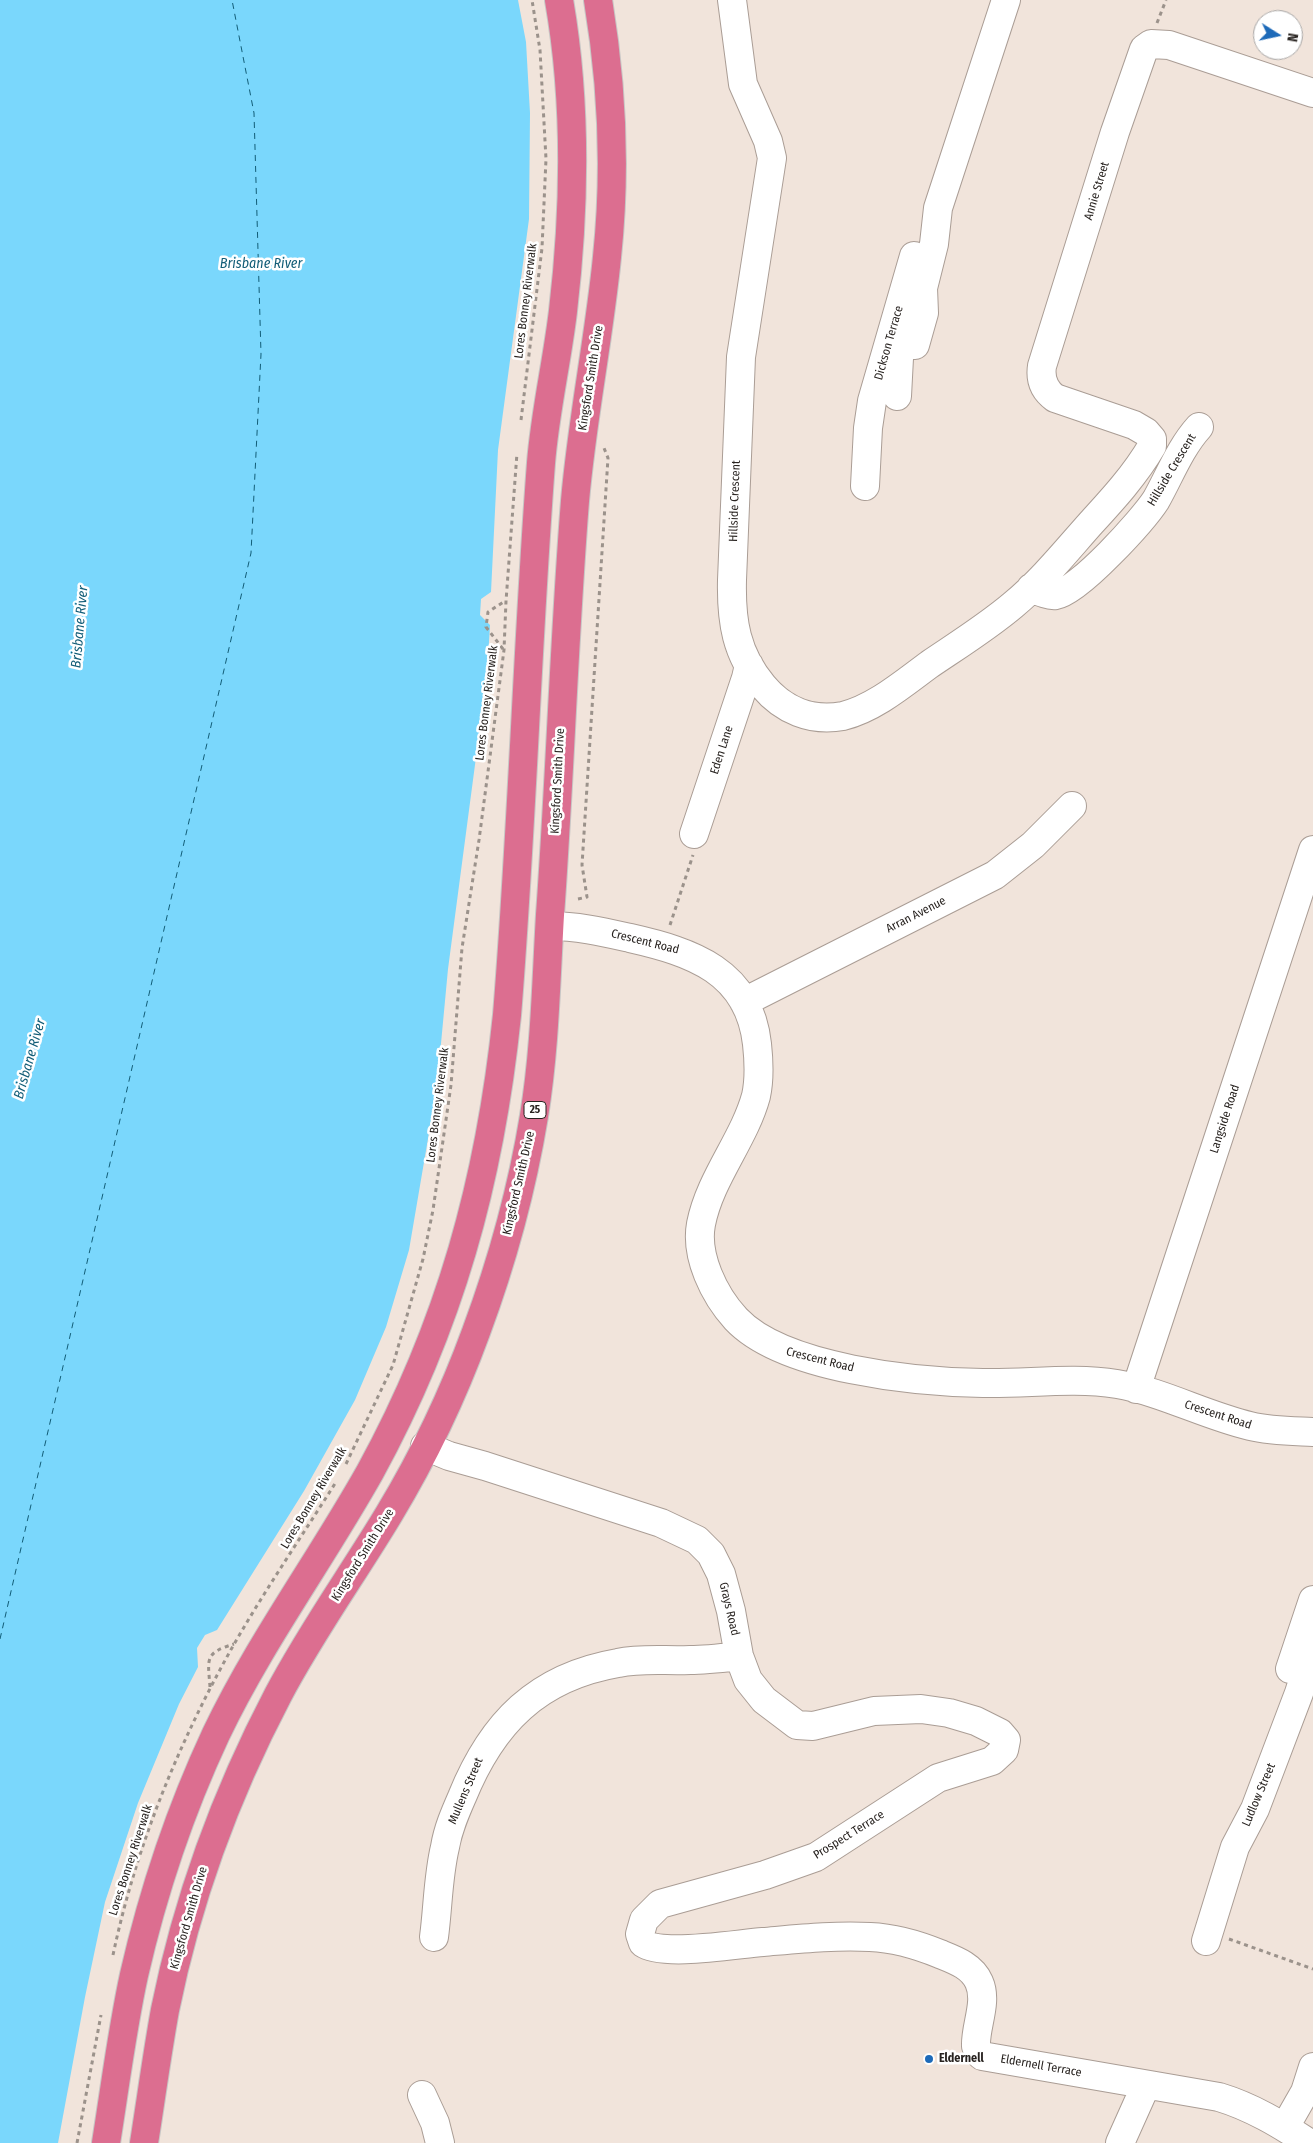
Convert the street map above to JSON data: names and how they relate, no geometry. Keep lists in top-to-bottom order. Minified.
{"streets":{"highway":["Kingsford Smith Drive","25"],"street":["Annie Street","Dickson Terrace","Hillside Crescent","Eden Lane","Arran Avenue","Crescent Road","Langside Road","Grays Road","Mullens Street","Ludlow Street","Prospect Terrace","Eldernell Terrace"],"path":["Lores Bonney Riverwalk"]},"crossings":[["Annie Street","Hillside Crescent"],["Kingsford Smith Drive","Crescent Road"],["Kingsford Smith Drive","Grays Road"],["Hillside Crescent","Eden Lane"],["Arran Avenue","Crescent Road"],["Crescent Road","Langside Road"],["Grays Road","Mullens Street"],["Grays Road","Prospect Terrace"],["Prospect Terrace","Eldernell Terrace"]],"water":["Brisbane River"],"places":["Eldernell"],"north":"right"}
